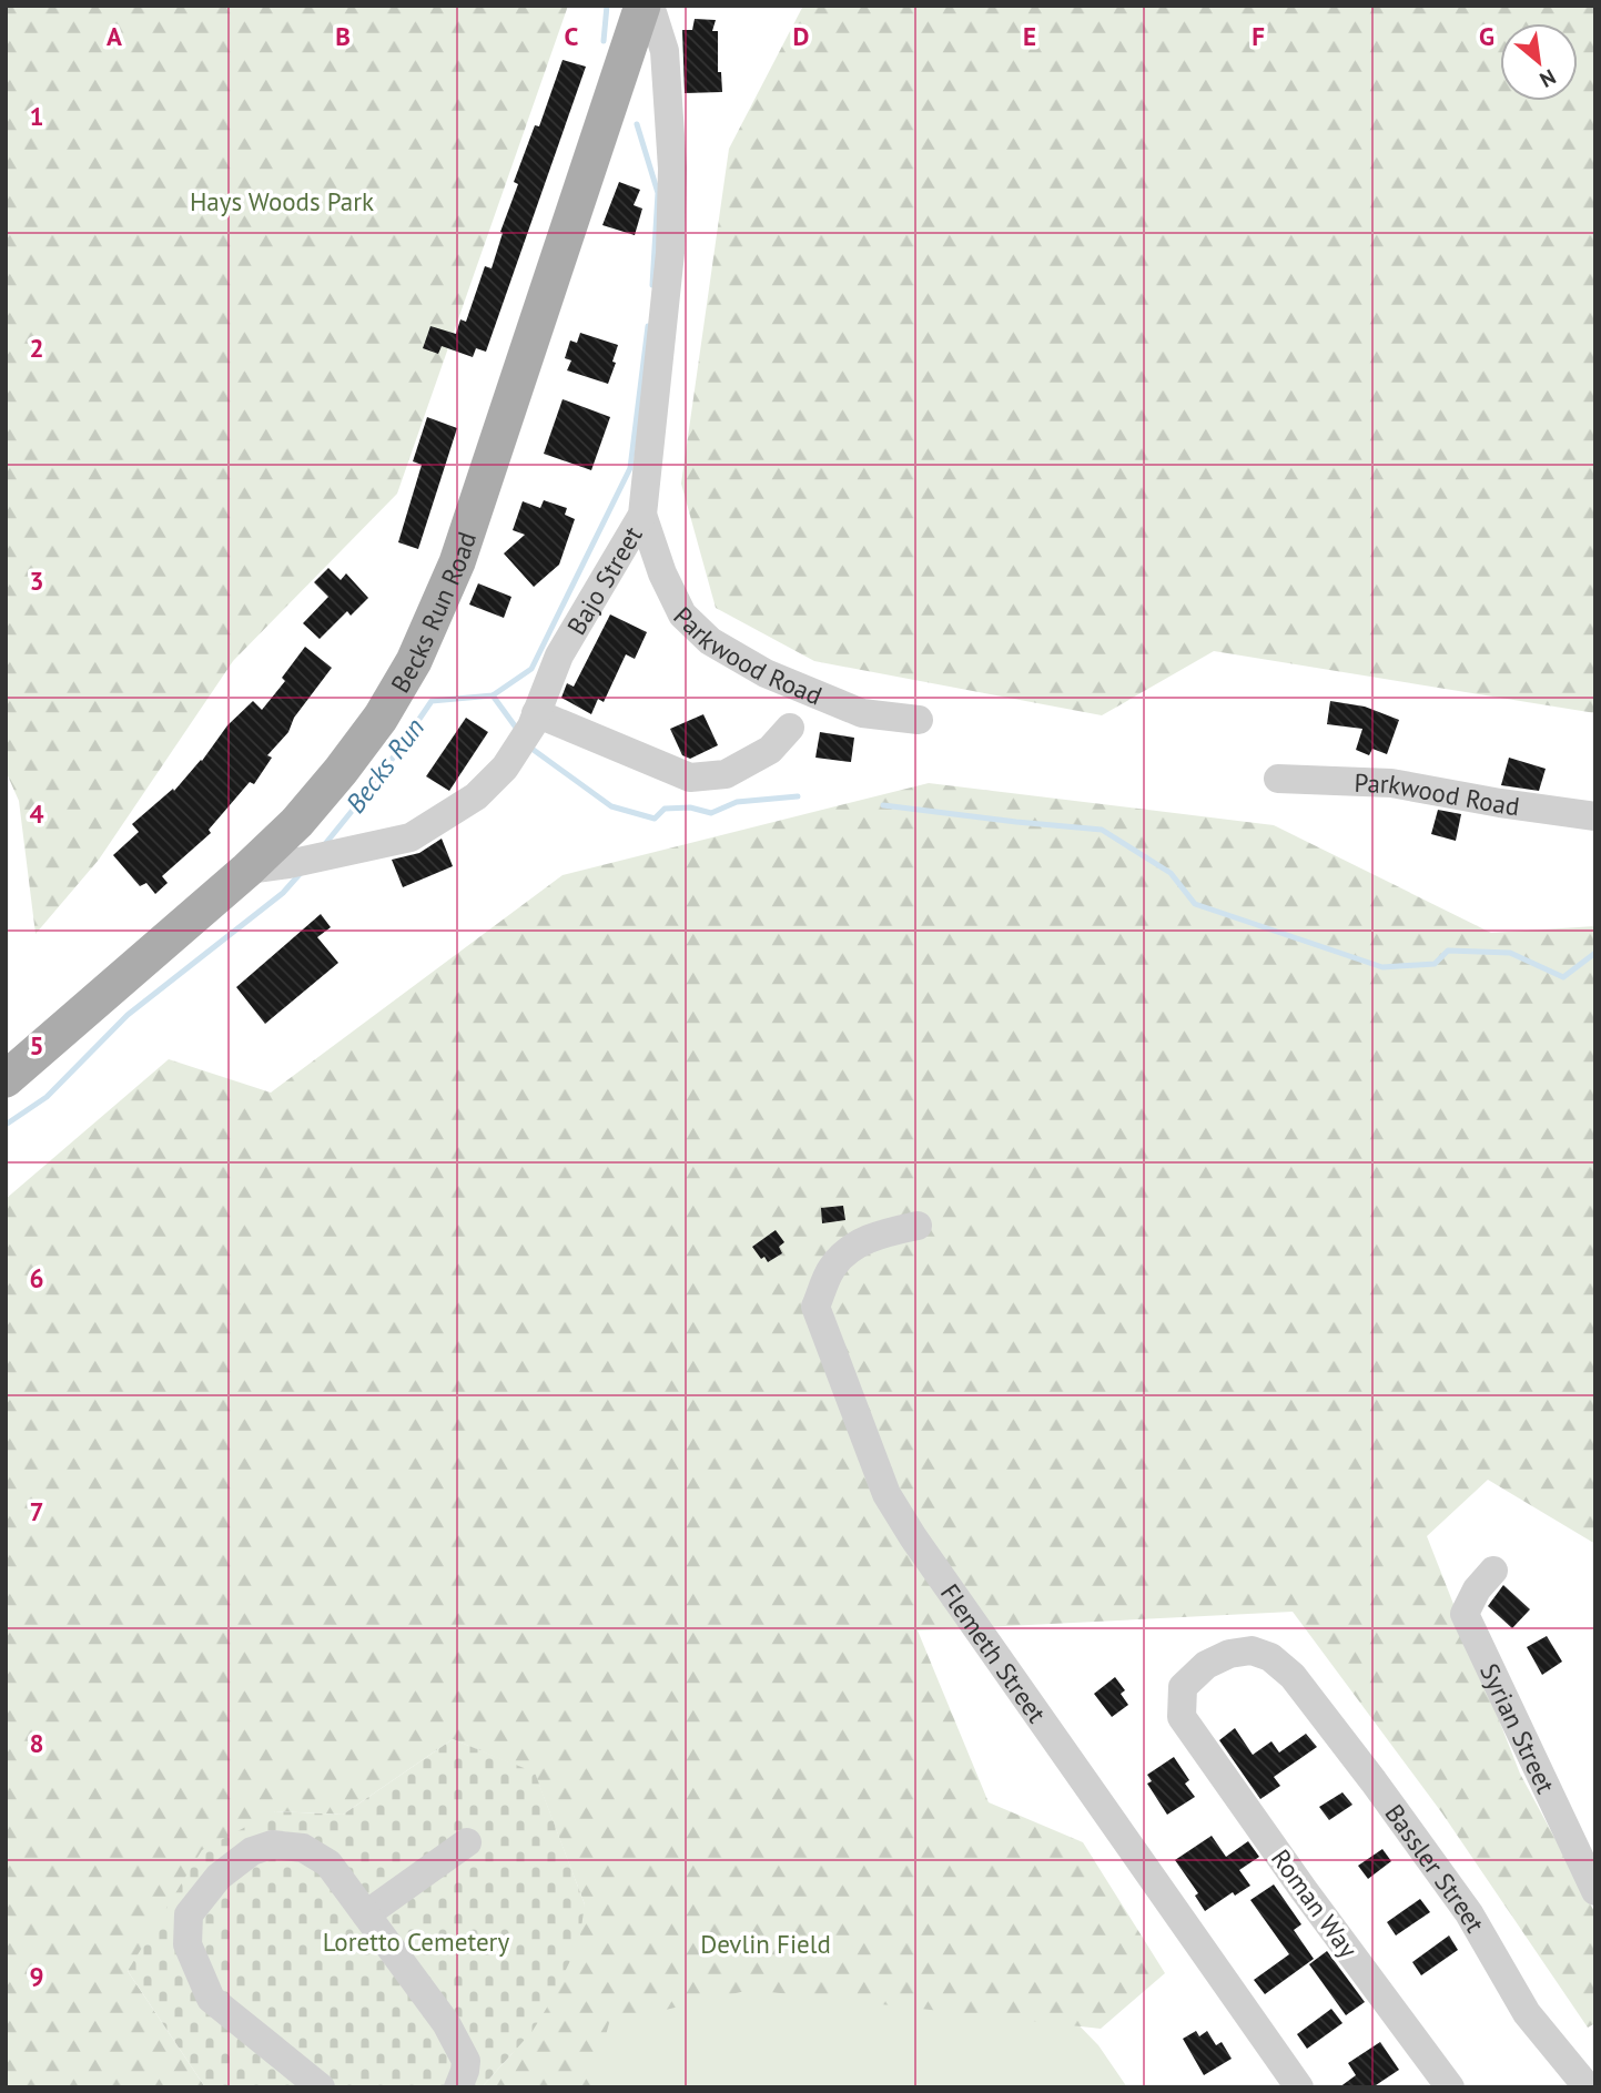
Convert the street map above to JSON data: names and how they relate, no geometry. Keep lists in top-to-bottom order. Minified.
{"streets":{"main road":["Becks Run Road"],"street":["Bajo Street","Parkwood Road","Flemeth Street","Syrian Street","Bassler Street","Roman Way"]},"crossings":[["Bajo Street","Becks Run Road"],["Bajo Street","Parkwood Road"],["Bassler Street","Roman Way"]],"water":["Becks Run"],"parks":["Hays Woods Park","Loretto Cemetery","Devlin Field"],"north":"bottom right","grid":{"columns":["A","B","C","D","E","F","G"],"rows":["1","2","3","4","5","6","7","8","9"]}}
